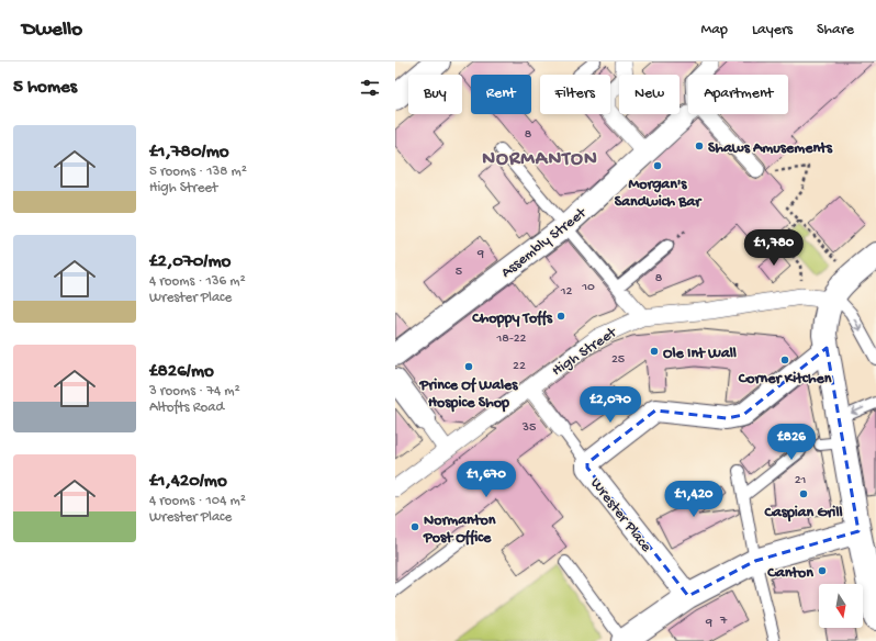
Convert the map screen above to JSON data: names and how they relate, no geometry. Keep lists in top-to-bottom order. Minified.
{"streets":{"street":["Assembly Street","High Street","Wrester Place"]},"districts":["NORMANTON"],"places":["Shaws Amusements","Morgan's Sandwich Bar","Choppy Toffs","Ole Int Wall","Corner Kitchen","Prince Of Wales Hospice Shop","Caspian Grill","Normanton Post Office","Canton"],"house_numbers":["8","9","5","8","10","12","18-22","25","22","35","21","7","9"],"north":"bottom","page":{"header":"Dwello","nav":["Map","Layers","Share"],"heading":"5 homes","chip":["Buy","Rent","Filters","New","Apartment"],"list":[{"name":"£1,780/mo","note":"5 rooms · 138 m² · High Street"},{"name":"£2,070/mo","note":"4 rooms · 136 m² · Wrester Place"},{"name":"£826/mo","note":"3 rooms · 74 m² · Altofts Road"},{"name":"£1,420/mo","note":"4 rooms · 104 m² · Wrester Place"}],"price":["£1,780","£2,070","£826","£1,670","£1,420"]}}
